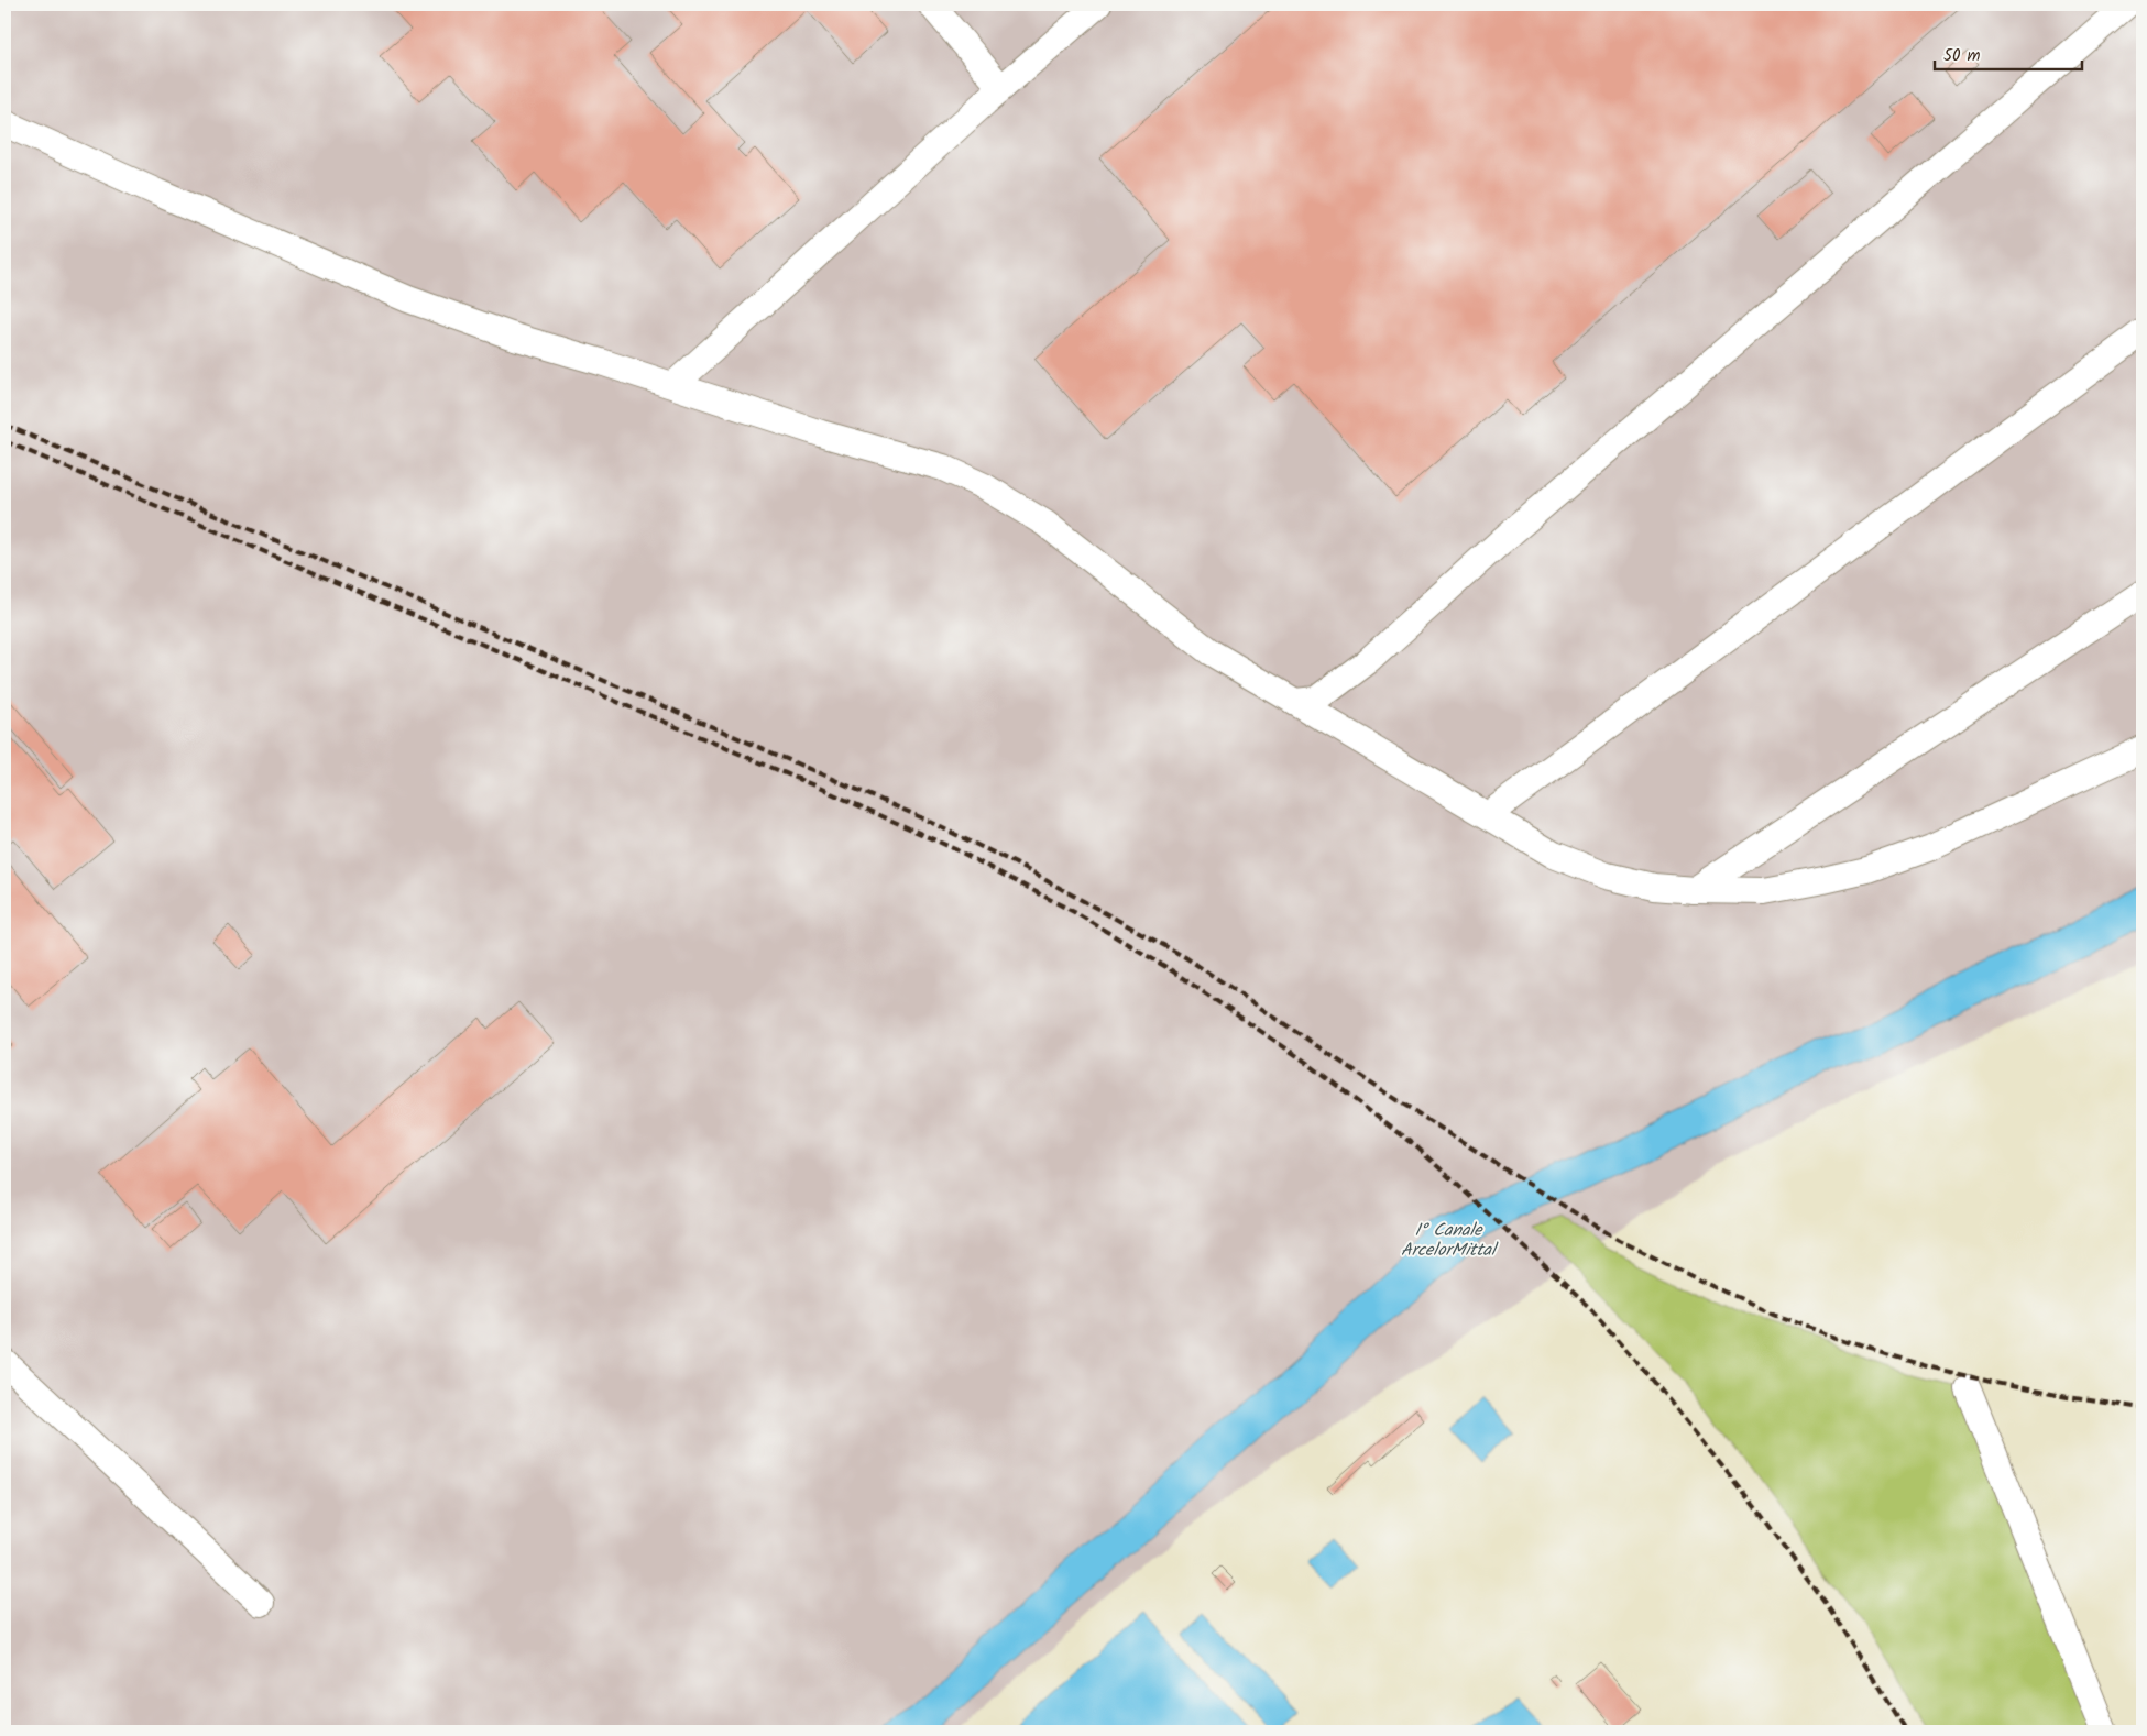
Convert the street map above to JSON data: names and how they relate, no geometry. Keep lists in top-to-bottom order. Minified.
{"water":["1° Canale ArcelorMittal"],"scale_bar":"50 m"}
